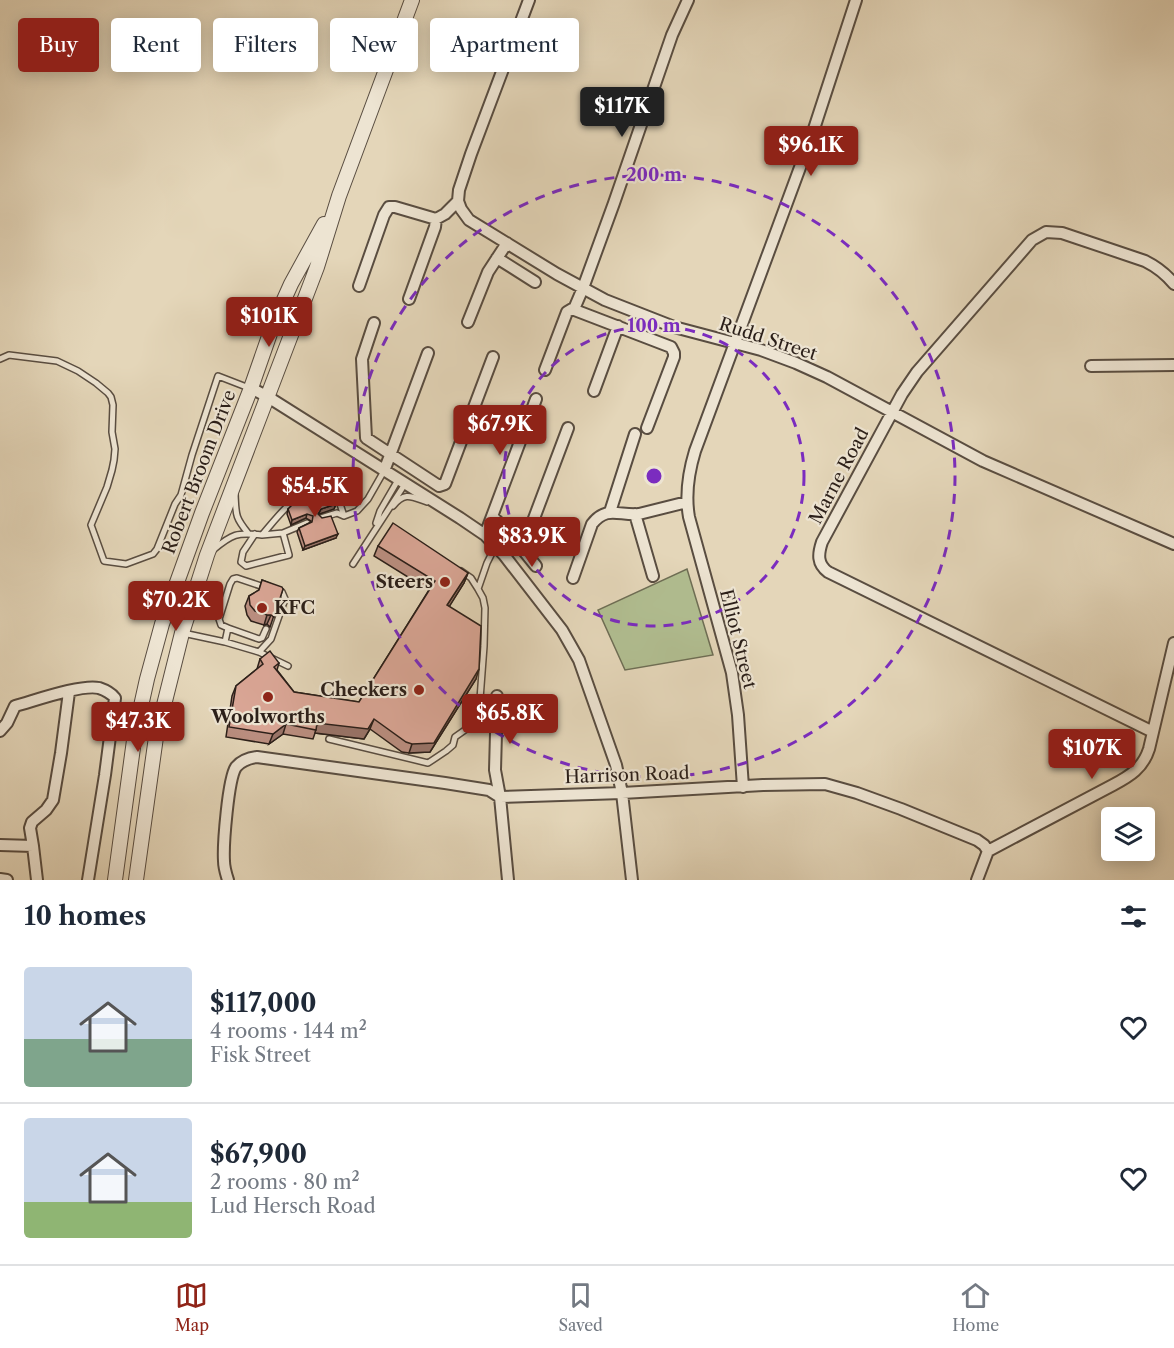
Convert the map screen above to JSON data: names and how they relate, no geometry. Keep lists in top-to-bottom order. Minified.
{"streets":{"street":["Rudd Street","Robert Broom Drive","Marne Road","Elliot Street","Harrison Road"]},"crossings":[["Rudd Street","Marne Road"],["Rudd Street","Elliot Street"],["Elliot Street","Harrison Road"]],"places":["Steers","KFC","Checkers","Woolworths"],"page":{"chip":["Buy","Rent","Filters","New","Apartment"],"price":["$117K","$96.1K","$101K","$67.9K","$54.5K","$83.9K","$70.2K","$65.8K","$47.3K","$107K"],"heading":"10 homes","list":[{"name":"$117,000","note":"4 rooms · 144 m² · Fisk Street"},{"name":"$67,900","note":"2 rooms · 80 m² · Lud Hersch Road"}],"tabs":["Map","Saved","Home"]},"rings":["200 m","100 m"]}
